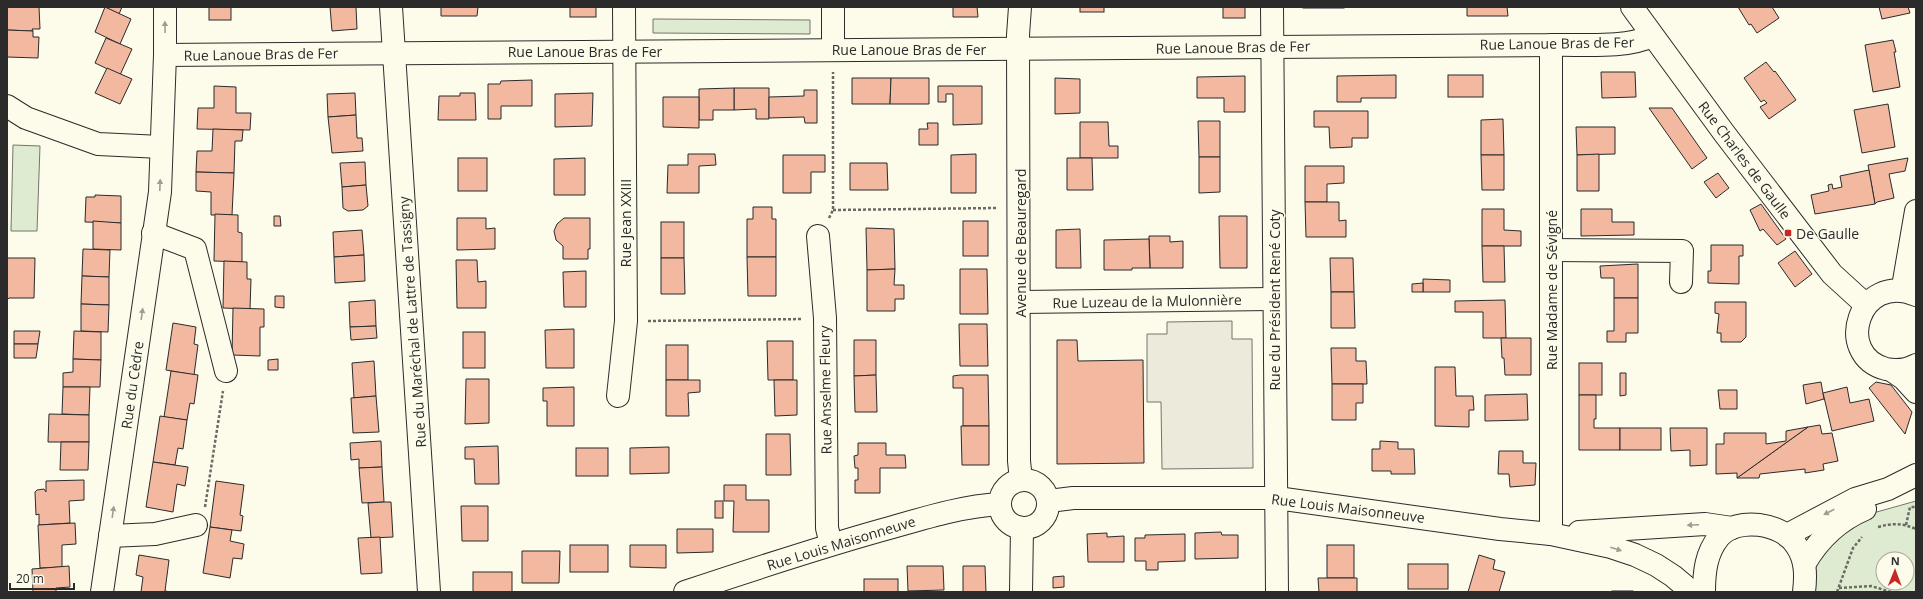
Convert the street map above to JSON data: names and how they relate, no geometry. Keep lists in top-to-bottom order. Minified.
{"streets":{"street":["Rue Lanoue Bras de Fer","Rue Charles de Gaulle","Rue Jean XXIII","Avenue de Beauregard","Rue Madame de Sévigné","Rue du Président René Coty","Rue Luzeau de la Mulonnière","Rue du Maréchal de Lattre de Tassigny","Rue du Cèdre","Rue Anselme Fleury","Rue Louis Maisonneuve"]},"crossings":[["Rue Lanoue Bras de Fer","Rue Charles de Gaulle"],["Rue Lanoue Bras de Fer","Rue Jean XXIII"],["Rue Lanoue Bras de Fer","Avenue de Beauregard"],["Rue Lanoue Bras de Fer","Rue Madame de Sévigné"],["Rue Lanoue Bras de Fer","Rue du Président René Coty"],["Rue Lanoue Bras de Fer","Rue du Maréchal de Lattre de Tassigny"],["Rue Lanoue Bras de Fer","Rue du Cèdre"],["Avenue de Beauregard","Rue Luzeau de la Mulonnière"],["Avenue de Beauregard","Rue Louis Maisonneuve"],["Rue Madame de Sévigné","Rue Louis Maisonneuve"],["Rue du Président René Coty","Rue Luzeau de la Mulonnière"],["Rue du Président René Coty","Rue Louis Maisonneuve"],["Rue Anselme Fleury","Rue Louis Maisonneuve"]],"one_way":["Rue du Cèdre"],"places":{"transit":["De Gaulle"]},"scale_bar":"20 m","north":"top"}
